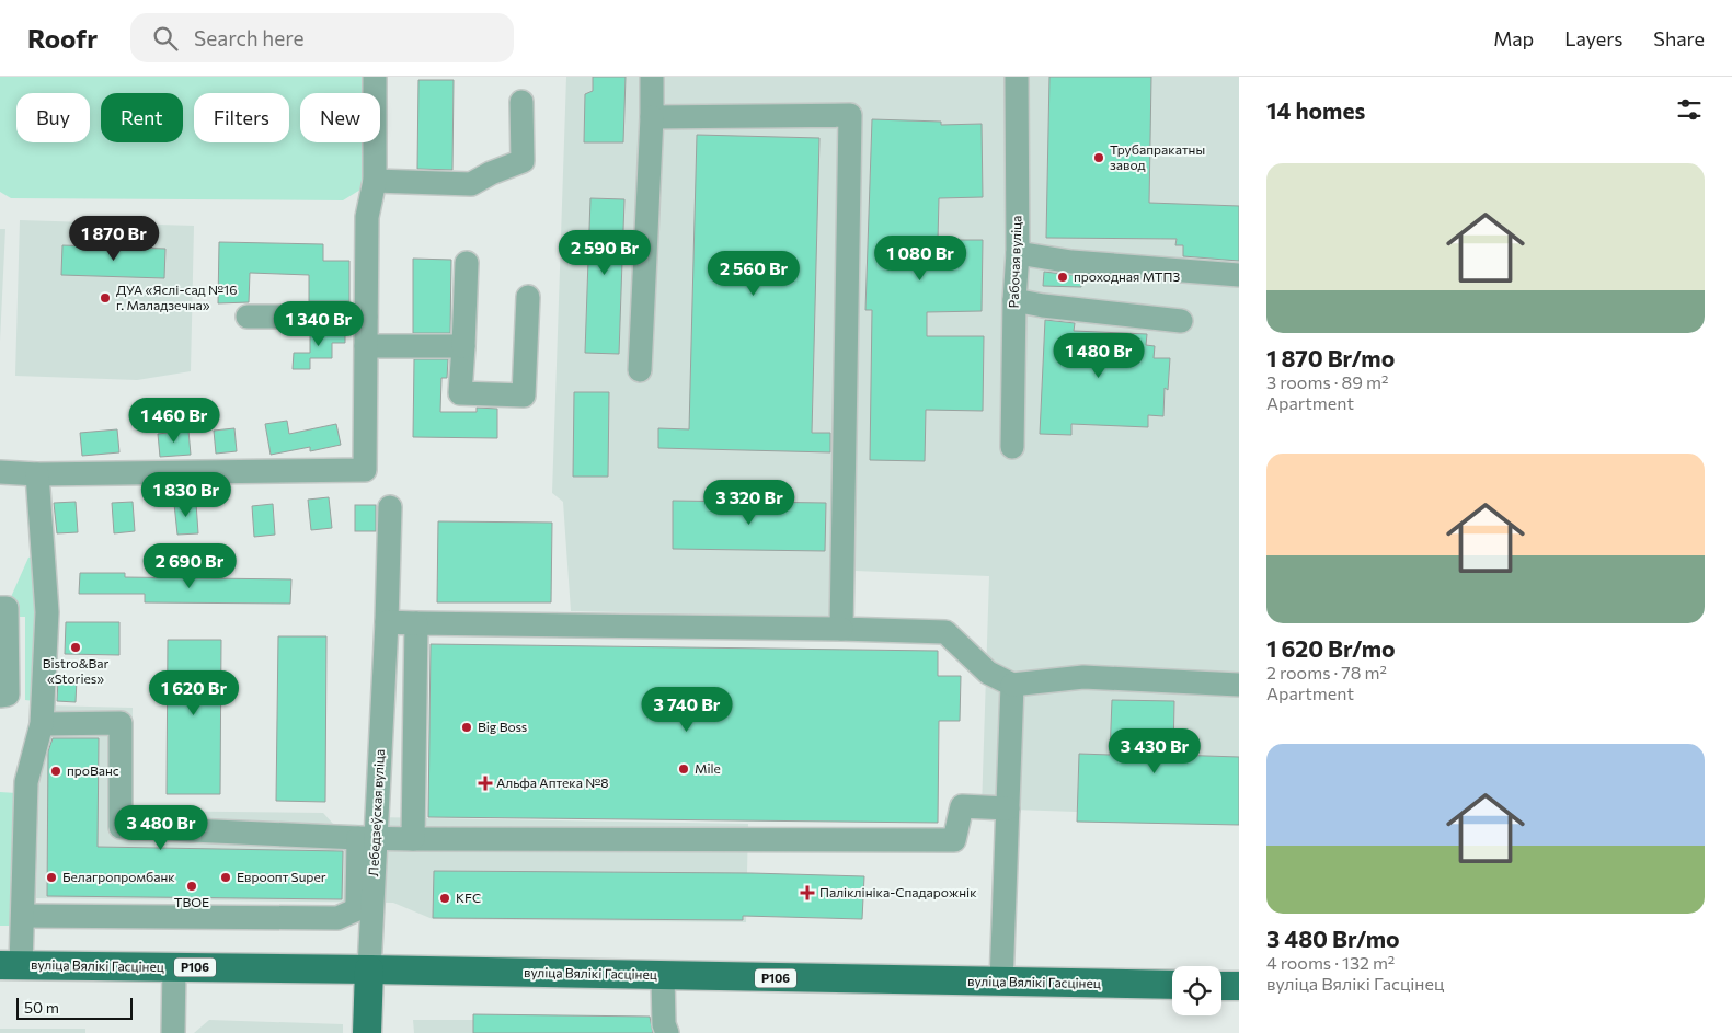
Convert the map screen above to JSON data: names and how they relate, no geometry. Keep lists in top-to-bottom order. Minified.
{"streets":{"main road":["Лебедзеўская вуліца","вуліца Вялікі Гасцінец","Р106"],"street":["Рабочая вуліца"]},"crossings":[["Лебедзеўская вуліца","вуліца Вялікі Гасцінец"]],"places":{"other":["Трубапракатны завод","проходная МТПЗ","ДУА «Яслі-сад №16 г. Маладзечна»","Bistro&Bar «Stories»","Big Boss","Mile","проВанс","Белагропромбанк","Евроопт Super","ТВОЕ","KFC"],"health":["Альфа Аптека №8","Паліклініка-Спадарожнік"]},"scale_bar":"50 m","page":{"header":"Roofr","search":"Search here","nav":["Map","Layers","Share"],"heading":"14 homes","chip":["Buy","Rent","Filters","New"],"list":[{"name":"1 870 Br/mo","note":"3 rooms · 89 m² · Apartment"},{"name":"1 620 Br/mo","note":"2 rooms · 78 m² · Apartment"},{"name":"3 480 Br/mo","note":"4 rooms · 132 m² · вуліца Вялікі Гасцінец"}],"price":["1 870 Br","2 590 Br","1 080 Br","2 560 Br","1 340 Br","1 480 Br","1 460 Br","1 830 Br","3 320 Br","2 690 Br","1 620 Br","3 740 Br","3 430 Br","3 480 Br"],"scale":"50 m"}}
